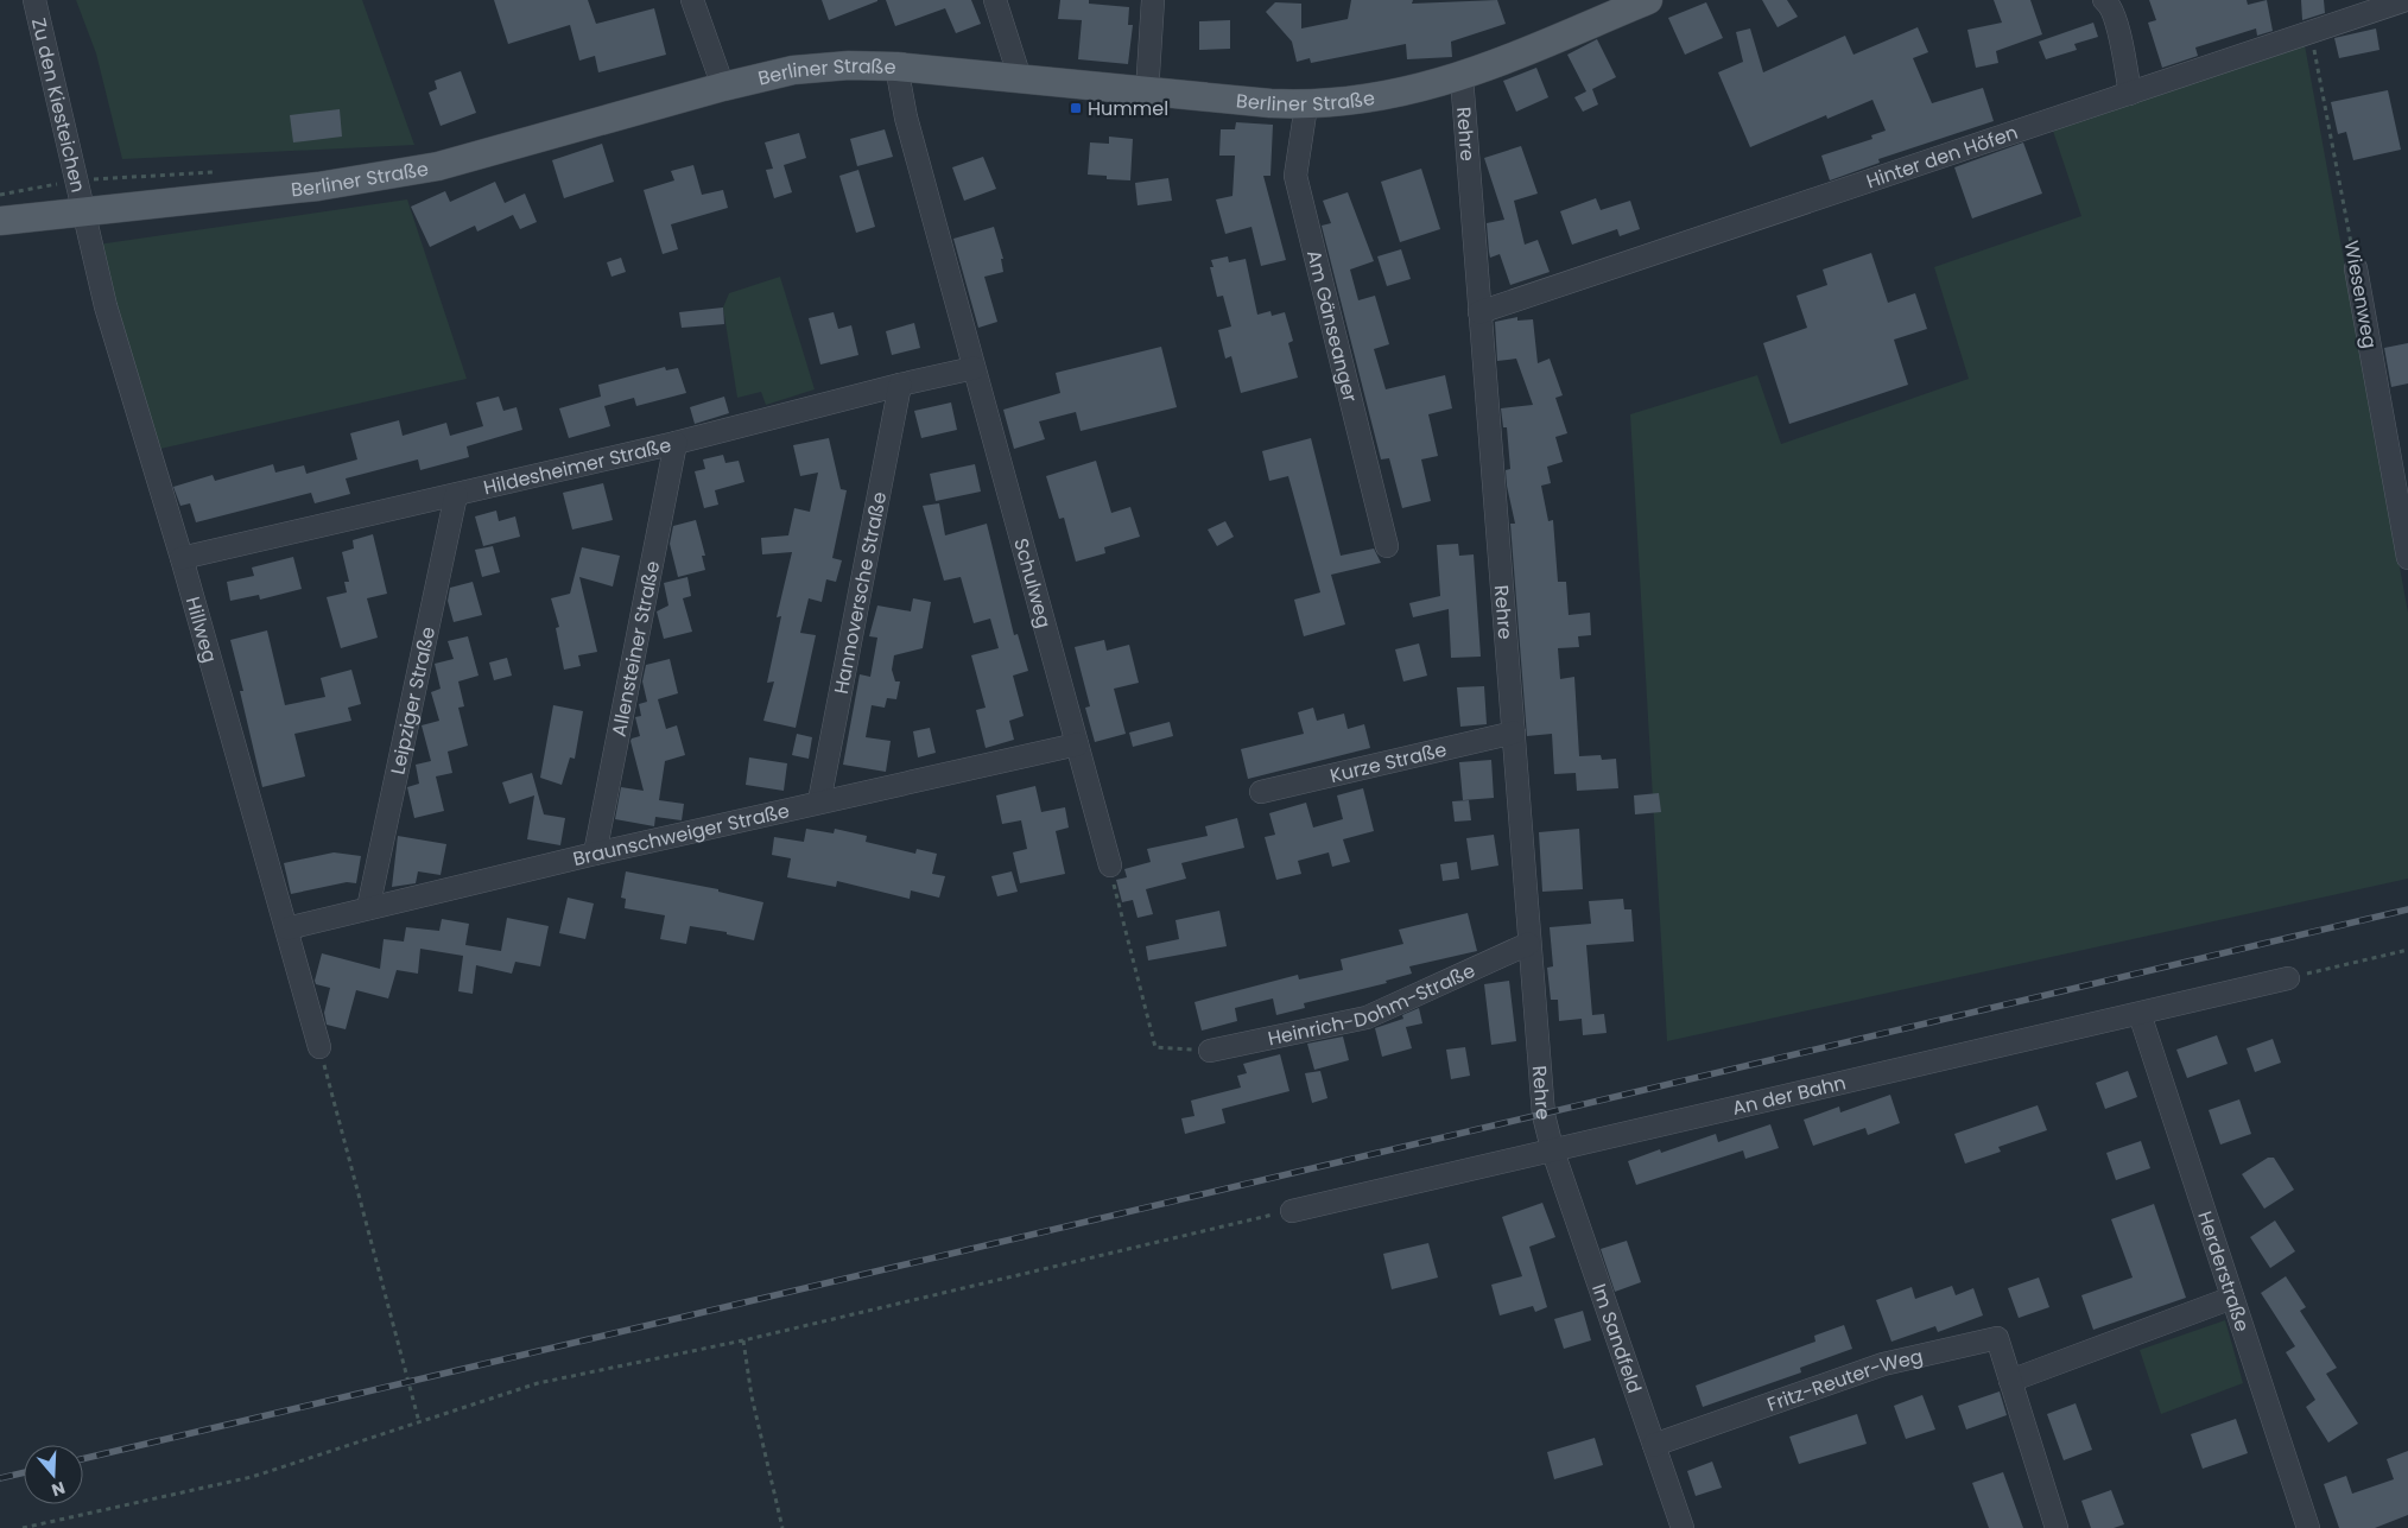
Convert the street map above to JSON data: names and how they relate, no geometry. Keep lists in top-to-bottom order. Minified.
{"streets":{"main road":["Berliner Straße"],"street":["Zu den Kiesteichen","Rehre","Hinter den Höfen","Wiesenweg","Am Gänseanger","Hildesheimer Straße","Schulweg","Hannoversche Straße","Hillweg","Allensteiner Straße","Leipziger Straße","Kurze Straße","Braunschweiger Straße","Heinrich-Dohm-Straße","An der Bahn","Herderstraße","Im Sandfeld","Fritz-Reuter-Weg"]},"crossings":[["Berliner Straße","Zu den Kiesteichen"],["Berliner Straße","Rehre"],["Berliner Straße","Am Gänseanger"],["Berliner Straße","Schulweg"],["Berliner Straße","Hillweg"],["Zu den Kiesteichen","Hillweg"],["Rehre","Hinter den Höfen"],["Rehre","Kurze Straße"],["Rehre","Heinrich-Dohm-Straße"],["Rehre","An der Bahn"],["Rehre","Im Sandfeld"],["Hinter den Höfen","Wiesenweg"],["Hildesheimer Straße","Schulweg"],["Hildesheimer Straße","Hannoversche Straße"],["Hildesheimer Straße","Hillweg"],["Hildesheimer Straße","Allensteiner Straße"],["Hildesheimer Straße","Leipziger Straße"],["Schulweg","Braunschweiger Straße"],["Hannoversche Straße","Braunschweiger Straße"],["Hillweg","Braunschweiger Straße"],["Allensteiner Straße","Braunschweiger Straße"],["Leipziger Straße","Braunschweiger Straße"],["An der Bahn","Herderstraße"],["An der Bahn","Im Sandfeld"],["Im Sandfeld","Fritz-Reuter-Weg"]],"places":{"transit":["Hummel"]},"north":"bottom"}
